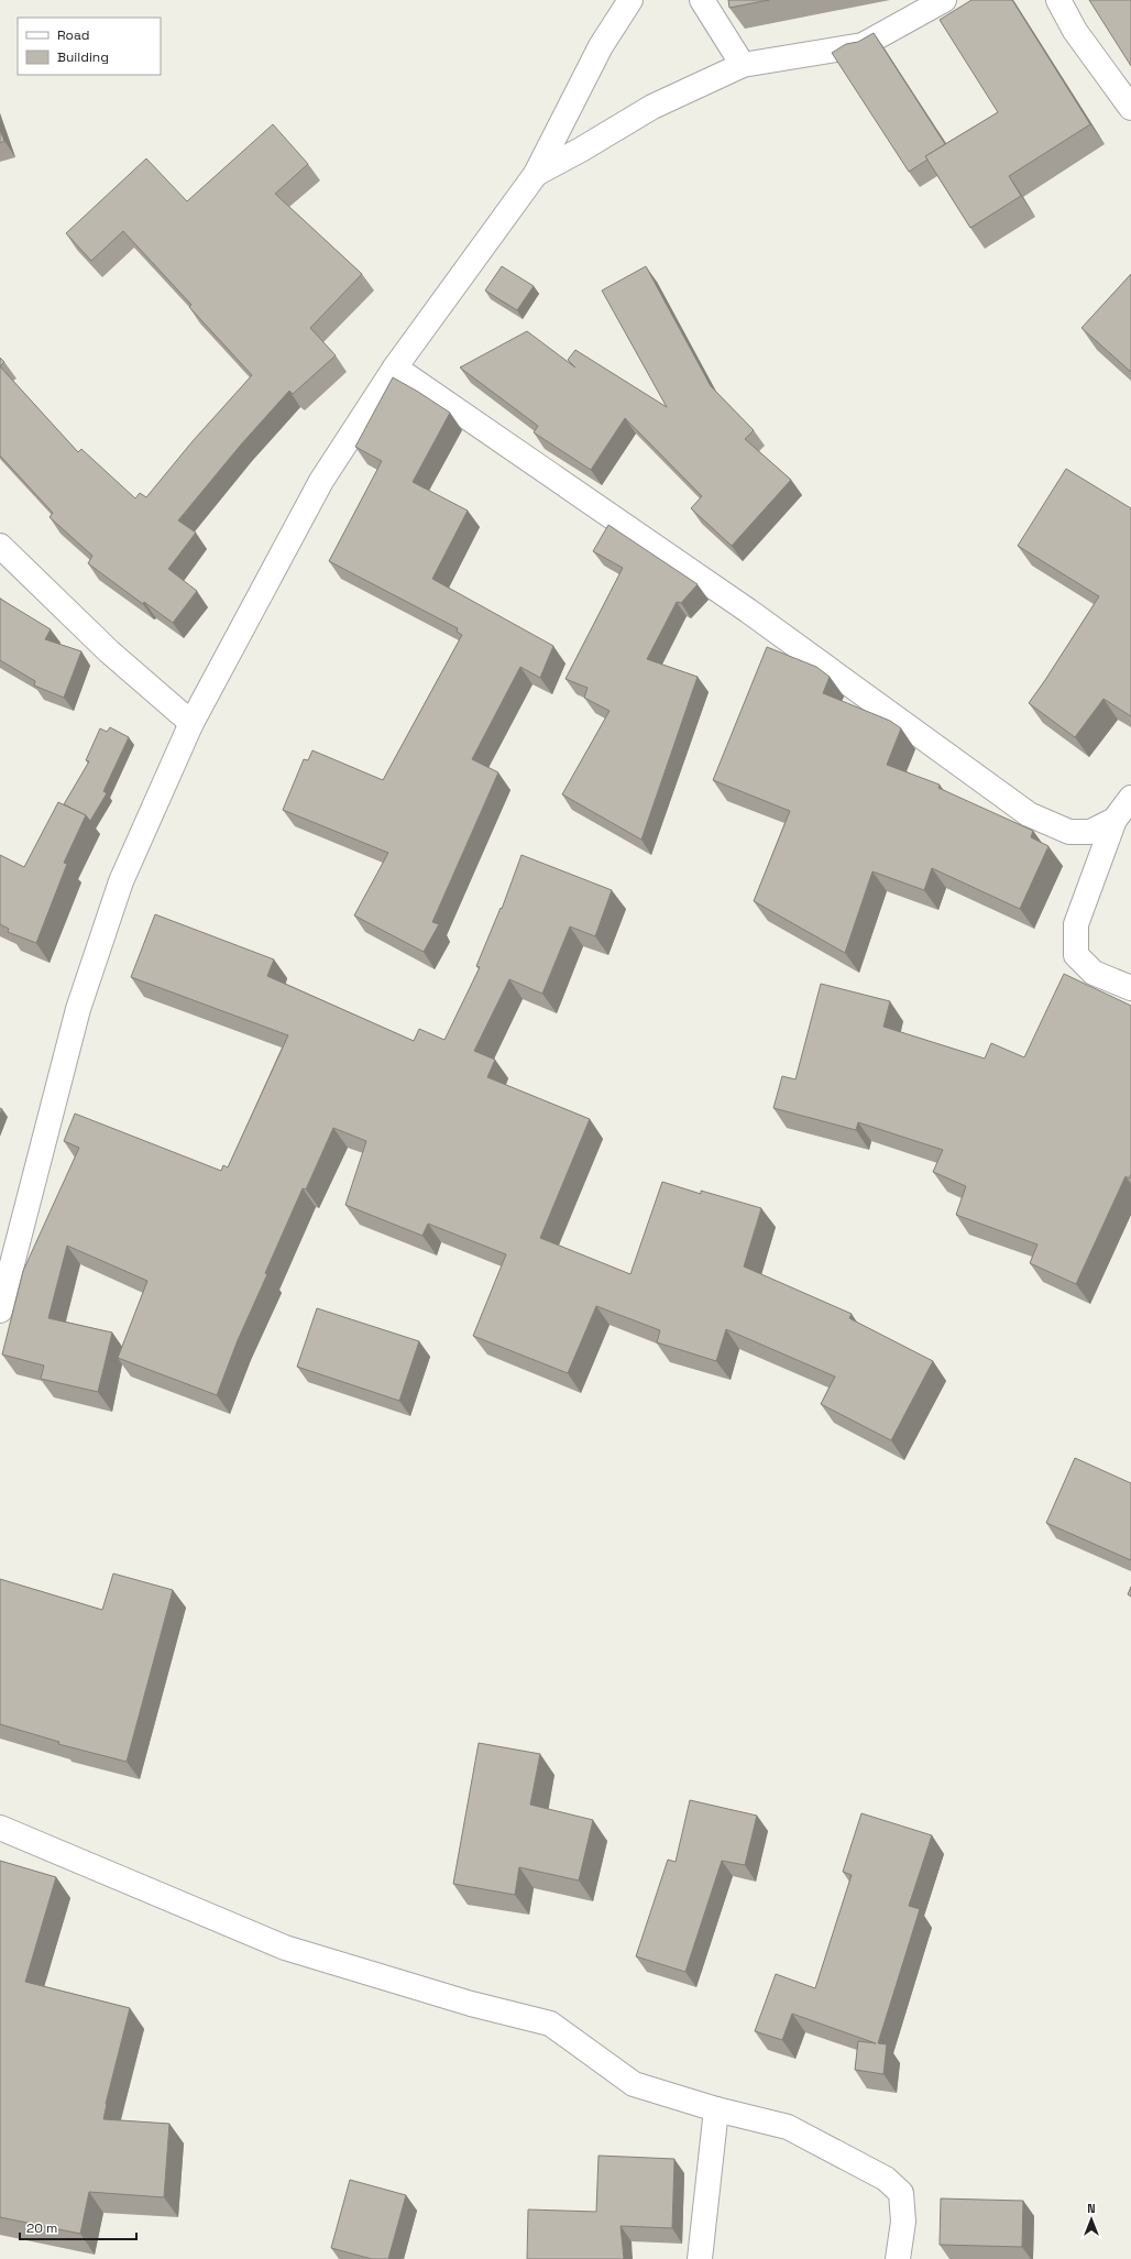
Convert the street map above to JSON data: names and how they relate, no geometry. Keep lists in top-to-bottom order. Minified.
{"legend":["Road","Building"],"scale_bar":"20 m","north":"top"}
